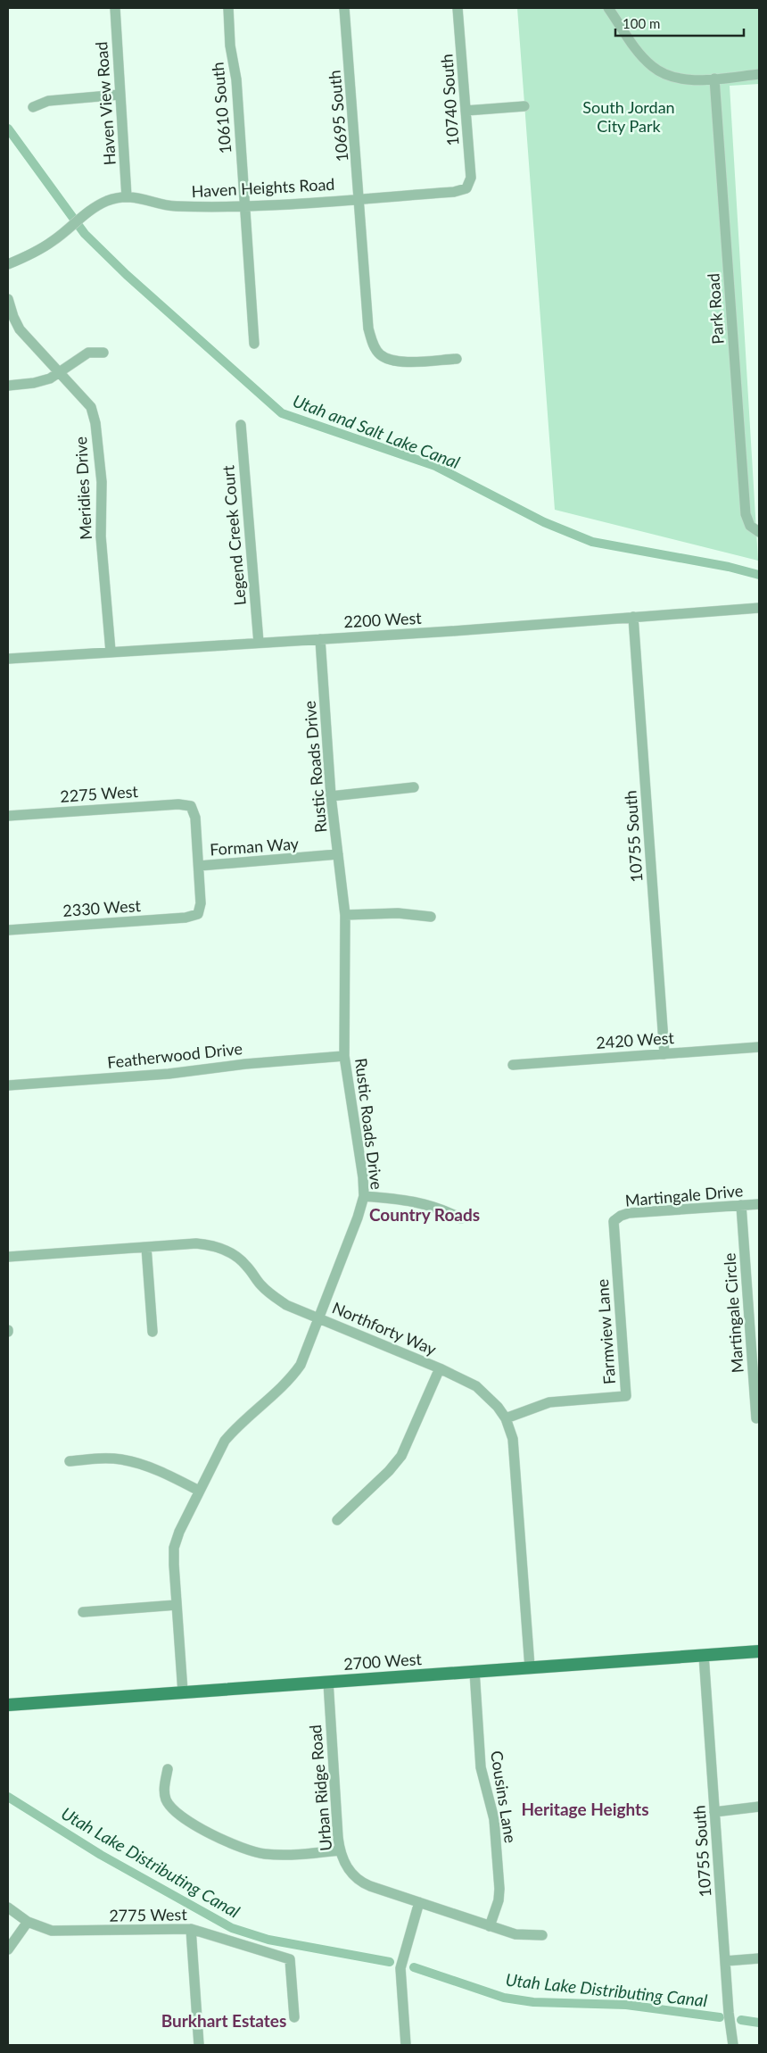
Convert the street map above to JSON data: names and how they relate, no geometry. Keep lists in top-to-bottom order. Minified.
{"streets":{"main road":["2700 West"],"street":["10740 South","Haven View Road","10610 South","10695 South","Haven Heights Road","Park Road","Meridies Drive","Legend Creek Court","2200 West","Rustic Roads Drive","2275 West","10755 South","Forman Way","2330 West","2420 West","Featherwood Drive","Martingale Drive","Martingale Circle","Northforty Way","Farmview Lane","Urban Ridge Road","Cousins Lane","2775 West"]},"crossings":[["10740 South","Haven Heights Road"],["Haven View Road","Haven Heights Road"],["10610 South","Haven Heights Road"],["10695 South","Haven Heights Road"],["Meridies Drive","2200 West"],["Legend Creek Court","2200 West"],["2200 West","Rustic Roads Drive"],["2200 West","10755 South"],["Rustic Roads Drive","Forman Way"],["Rustic Roads Drive","Featherwood Drive"],["Rustic Roads Drive","Northforty Way"],["Rustic Roads Drive","2700 West"],["2275 West","Forman Way"],["2275 West","2330 West"],["10755 South","2420 West"],["10755 South","2700 West"],["Forman Way","2330 West"],["Martingale Drive","Martingale Circle"],["Martingale Drive","Farmview Lane"],["Northforty Way","Farmview Lane"],["Northforty Way","2700 West"],["2700 West","Urban Ridge Road"],["2700 West","Cousins Lane"],["Urban Ridge Road","Cousins Lane"]],"districts":["Country Roads","Heritage Heights","Burkhart Estates"],"water":["Utah and Salt Lake Canal","Utah Lake Distributing Canal"],"parks":["South Jordan City Park"],"scale_bar":"100 m"}
